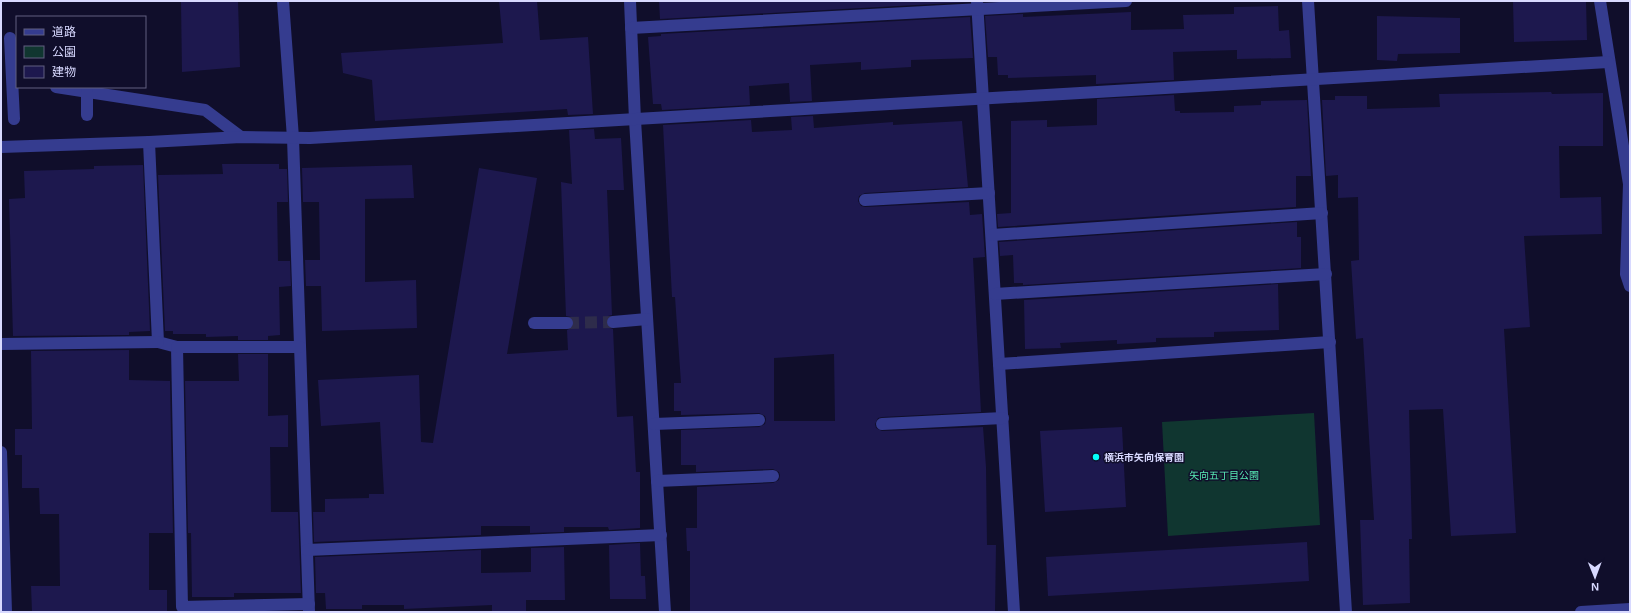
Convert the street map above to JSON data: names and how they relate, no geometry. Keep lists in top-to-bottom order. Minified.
{"parks":["矢向五丁目公園"],"places":["横浜市矢向保育園"],"legend":["道路","公園","建物"],"north":"bottom"}
